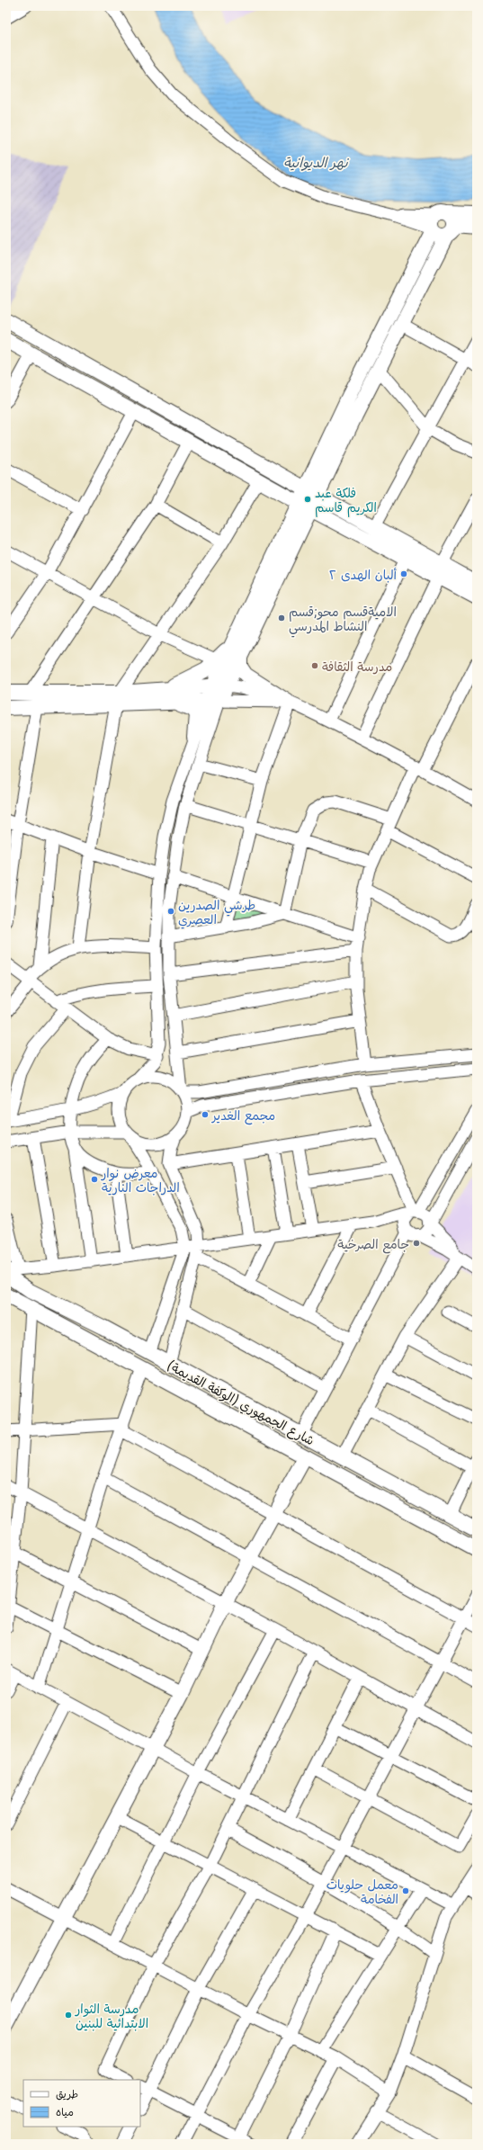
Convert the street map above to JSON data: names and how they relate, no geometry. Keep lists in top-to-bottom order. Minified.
{"streets":{"main road":["شارع الجمهوري (الوكفة القديمة)"]},"water":["نهر الديوانية"],"places":["فلكة عبد الكريم قاسم","ألبان الهدى ٢","الاميةقسم محو;قسم النشاط المدرسي","مدرسة الثقافة","طرشي الصدرين العصري","مجمع الغدير","معرض نوار الدراجات النارية","جامع الصرخية","معمل حلويات الفخامة","مدرسة الثوار الابتدائية للبنين"],"legend":["طريق","مياه"]}
